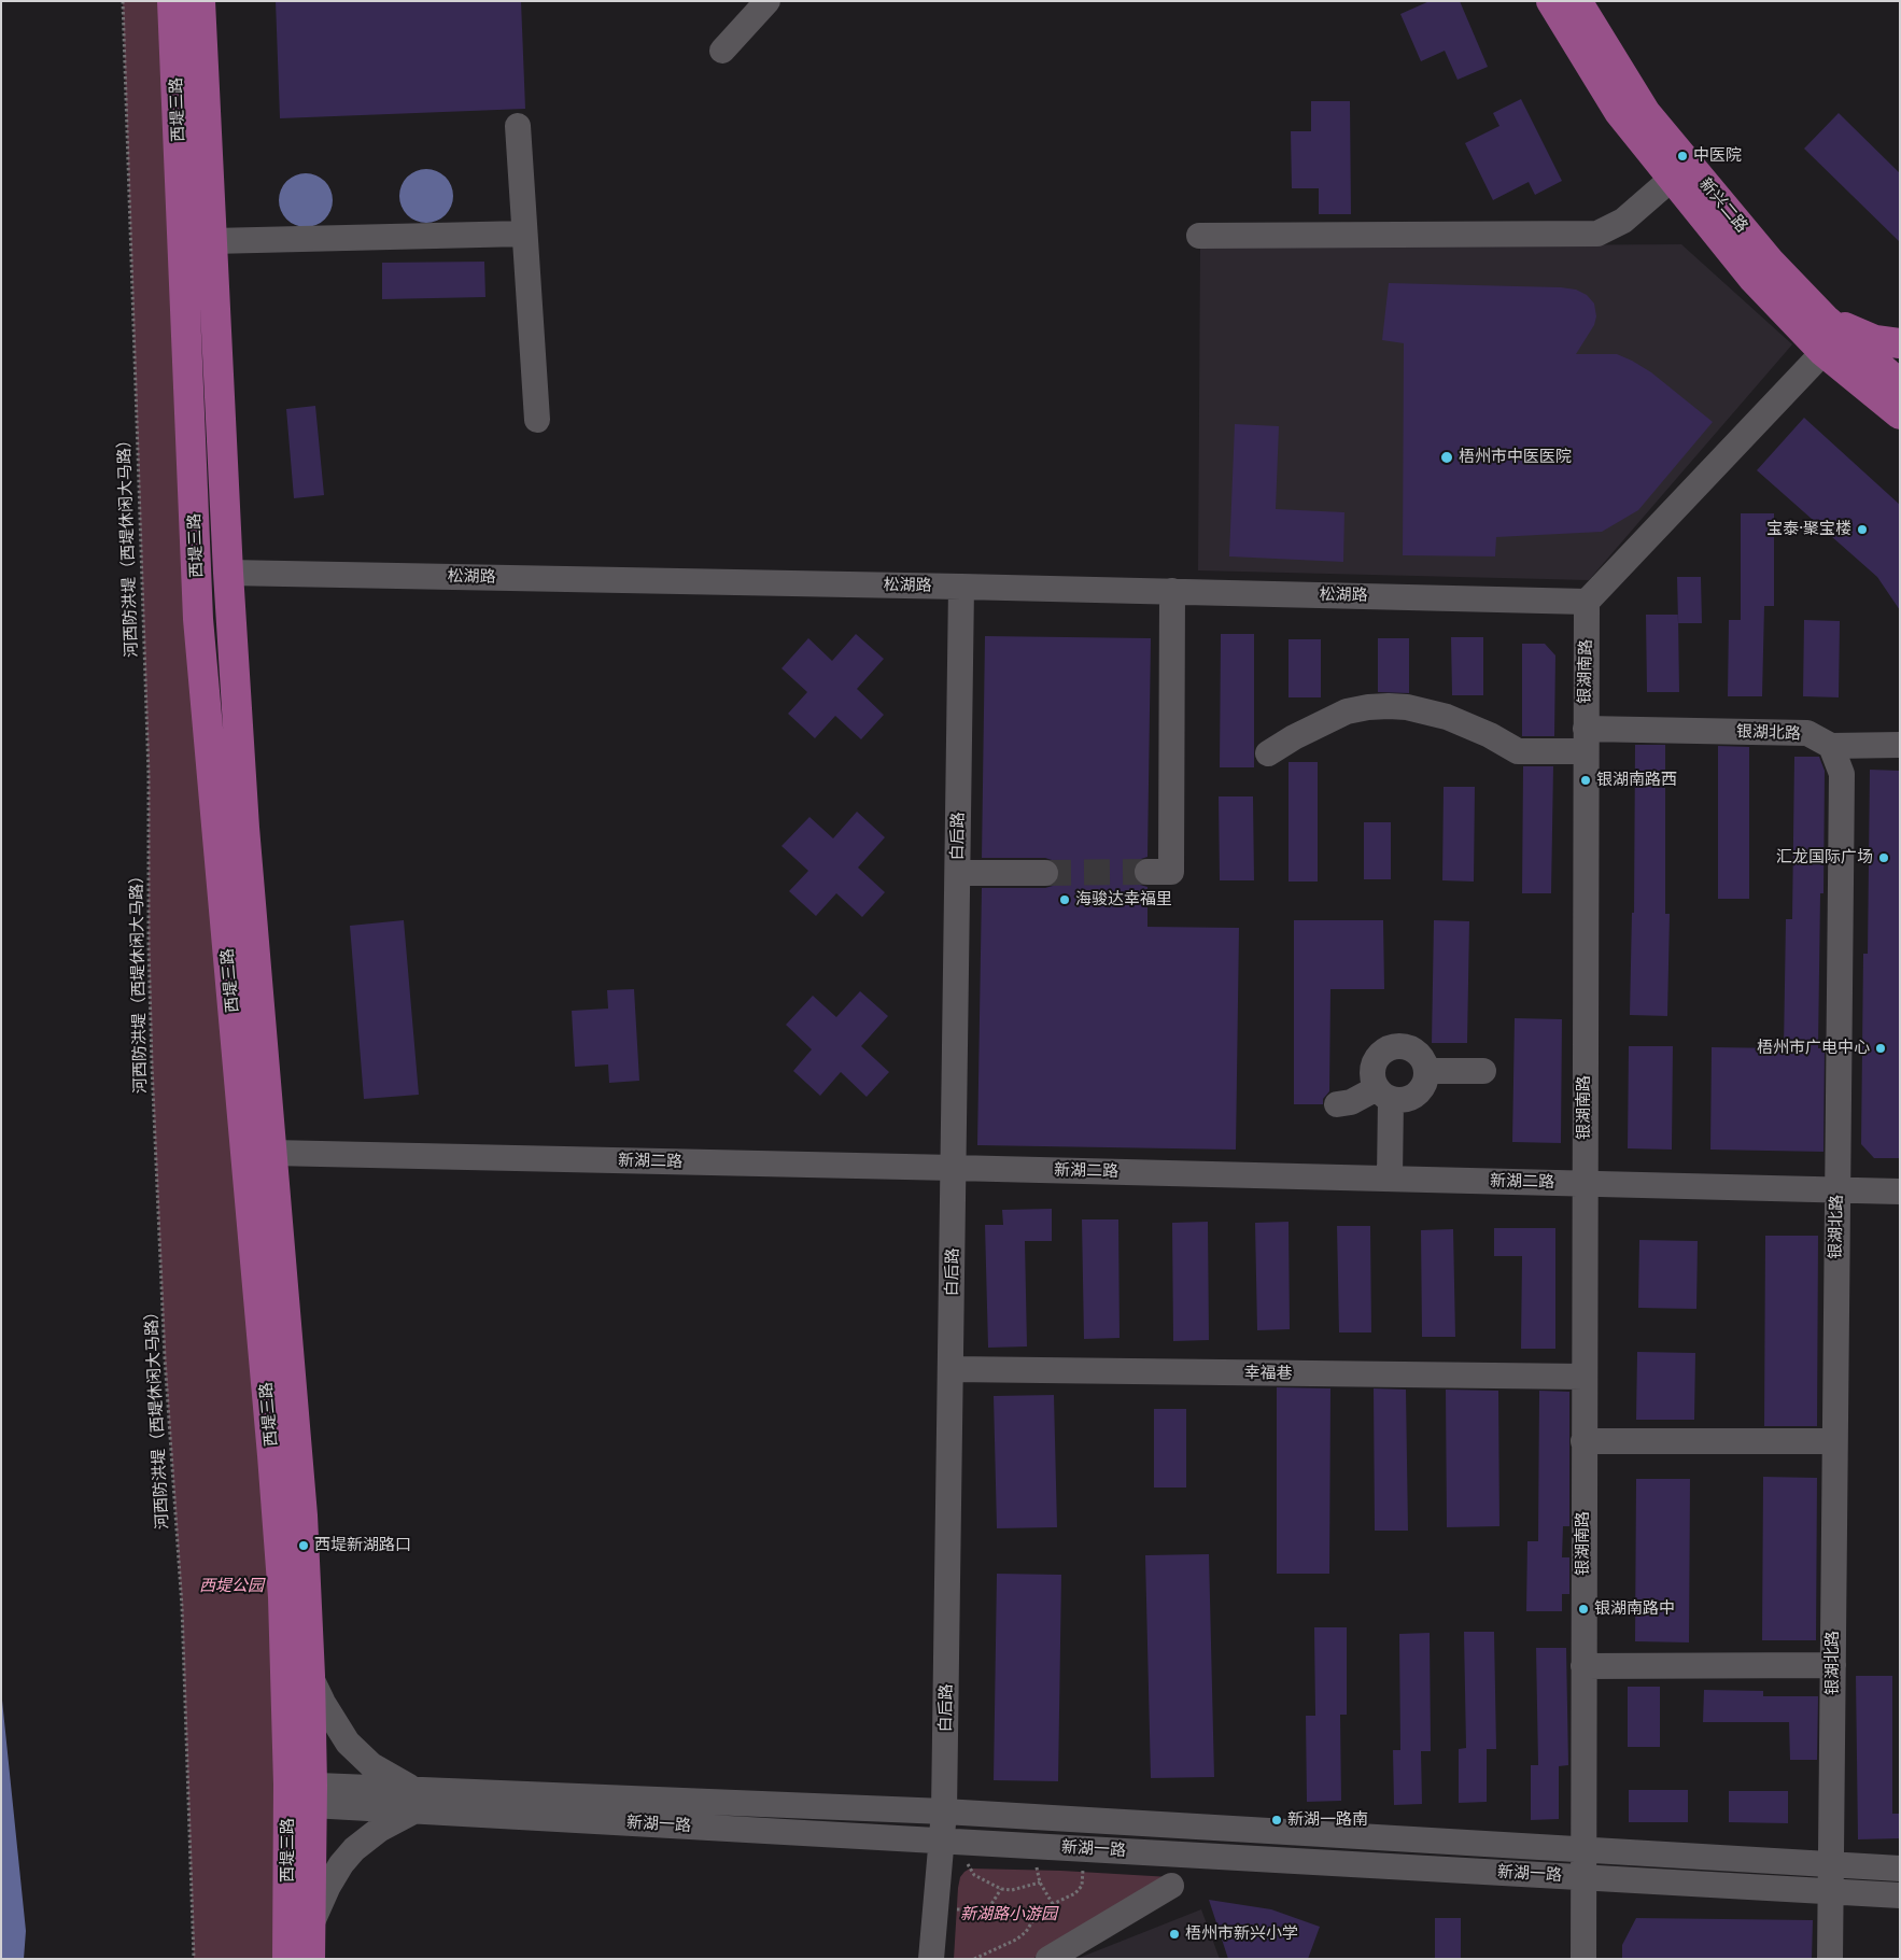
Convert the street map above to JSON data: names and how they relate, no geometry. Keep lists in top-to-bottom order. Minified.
{"streets":{"main road":["西堤三路","新兴二路"],"street":["松湖路","银湖南路","银湖北路","白后路","新湖二路","幸福巷","新湖一路"],"path":["河西防洪堤（西堤休闲大马路）"]},"crossings":[["西堤三路","松湖路"],["西堤三路","新湖二路"],["西堤三路","新湖一路"],["松湖路","银湖南路"],["松湖路","白后路"],["银湖南路","银湖北路"],["银湖南路","新湖二路"],["银湖南路","幸福巷"],["银湖南路","新湖一路"],["银湖北路","新湖二路"],["银湖北路","新湖一路"],["白后路","新湖二路"],["白后路","幸福巷"],["白后路","新湖一路"]],"parks":["西堤公园","新湖路小游园"],"places":["中医院","梧州市中医医院","宝泰·聚宝楼","银湖南路西","汇龙国际广场","海骏达幸福里","梧州市广电中心","西堤新湖路口","银湖南路中","新湖一路南","梧州市新兴小学"]}
